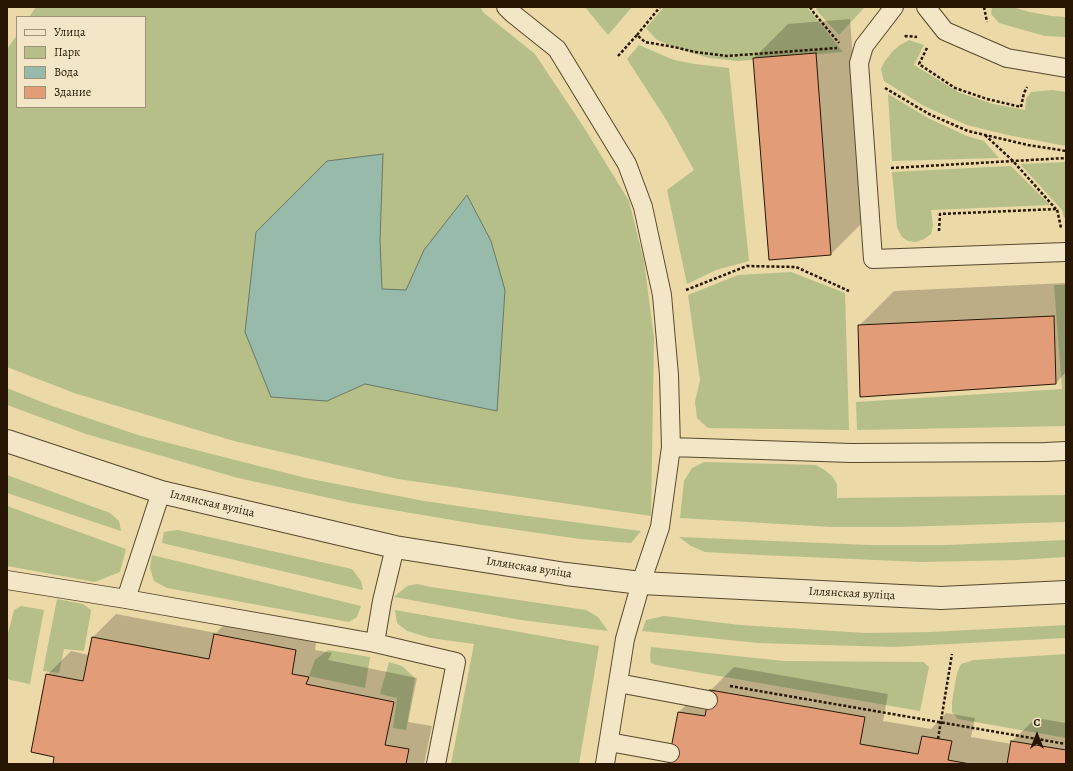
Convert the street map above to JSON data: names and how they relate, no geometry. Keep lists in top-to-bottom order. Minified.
{"streets":{"street":["Іллянская вуліца"]},"legend":["Улица","Парк","Вода","Здание"],"north":"top"}
